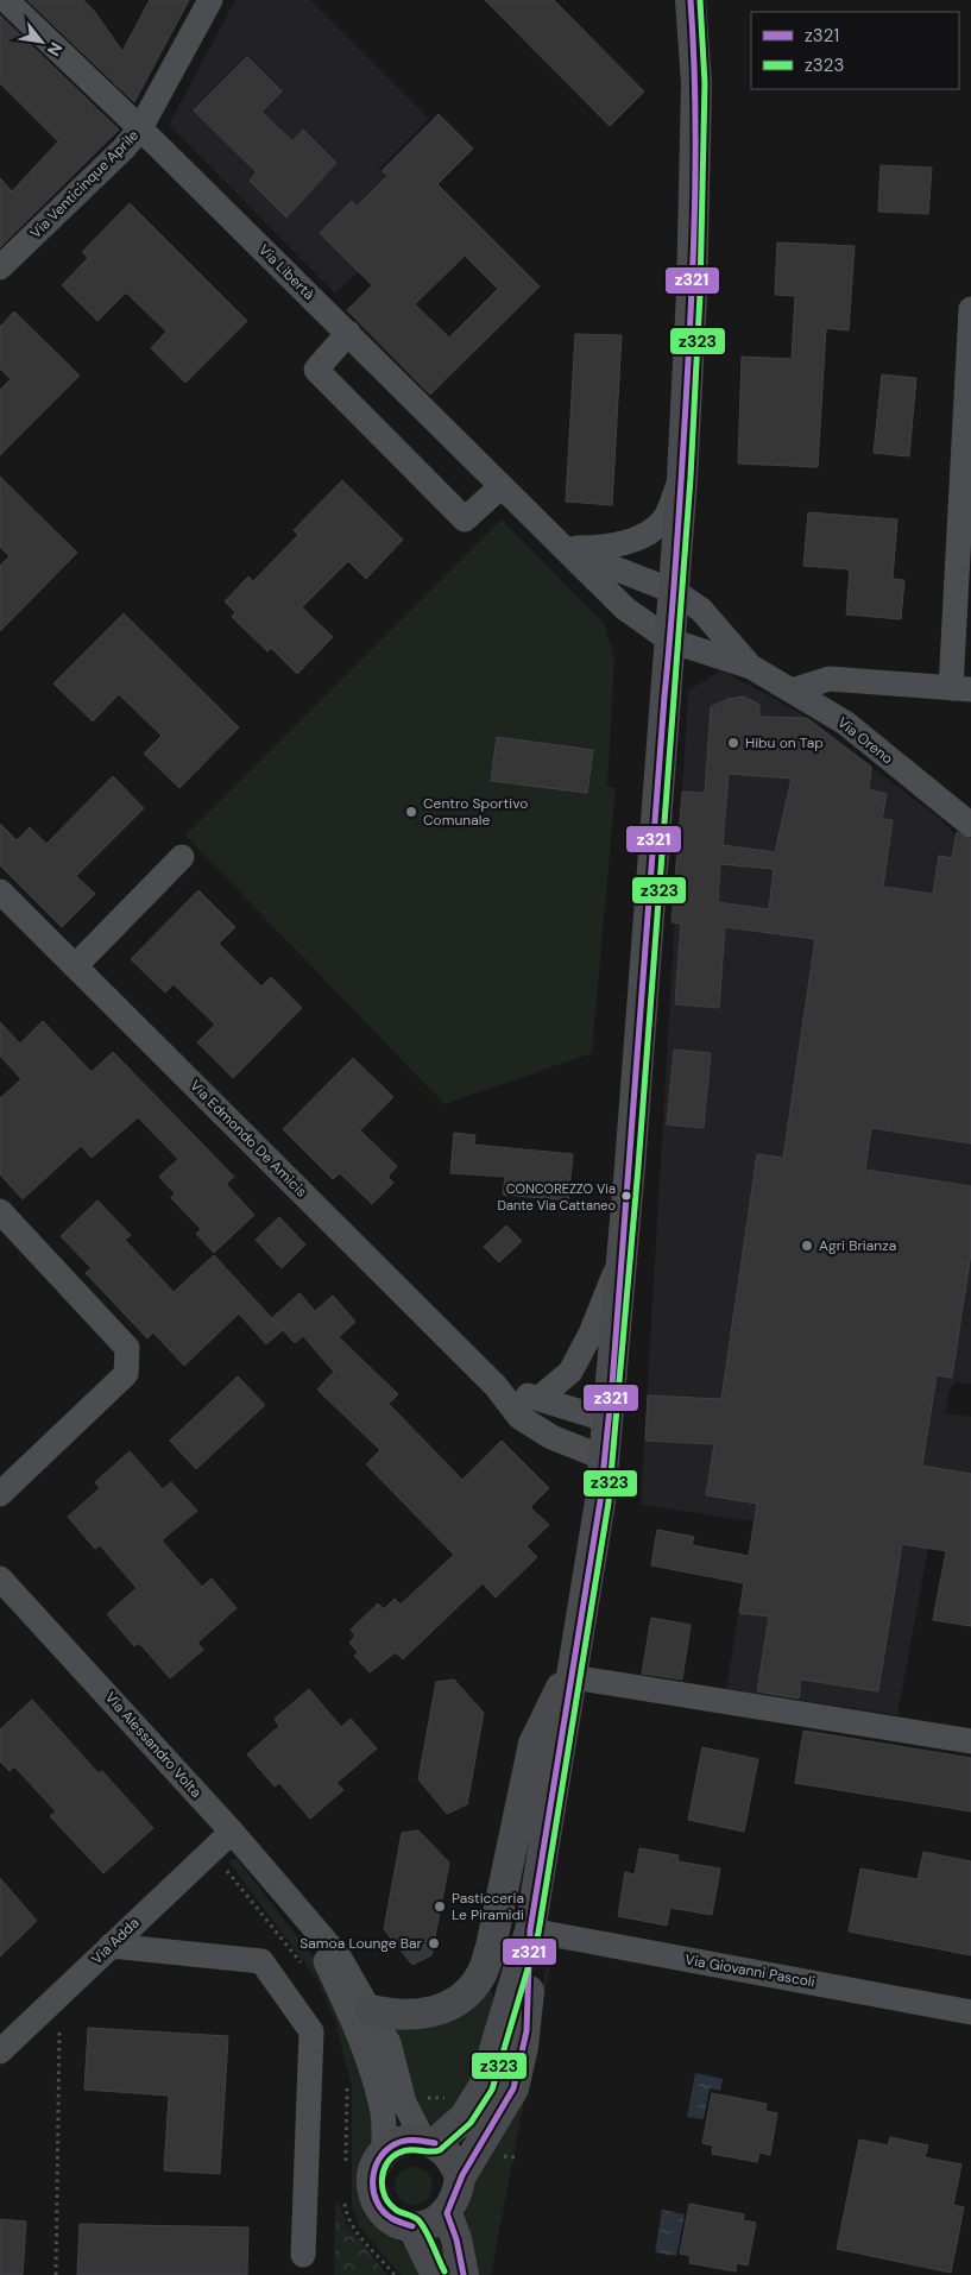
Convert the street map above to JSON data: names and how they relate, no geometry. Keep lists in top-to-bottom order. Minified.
{"streets":{"street":["Via Venticinque Aprile","Via Libertà","Via Oreno","Via Edmondo De Amicis","Via Alessandro Volta","Via Adda","Via Giovanni Pascoli"]},"crossings":[["Via Venticinque Aprile","Via Libertà"],["Via Libertà","Via Oreno"],["Via Alessandro Volta","Via Adda"]],"places":["Hibu on Tap","Centro Sportivo Comunale","CONCOREZZO Via Dante Via Cattaneo","Agri Brianza","Pasticceria Le Piramidi","Samoa Lounge Bar"],"lines":["transit line z321","transit line z323"],"legend":["z321","z323"],"north":"bottom right"}
